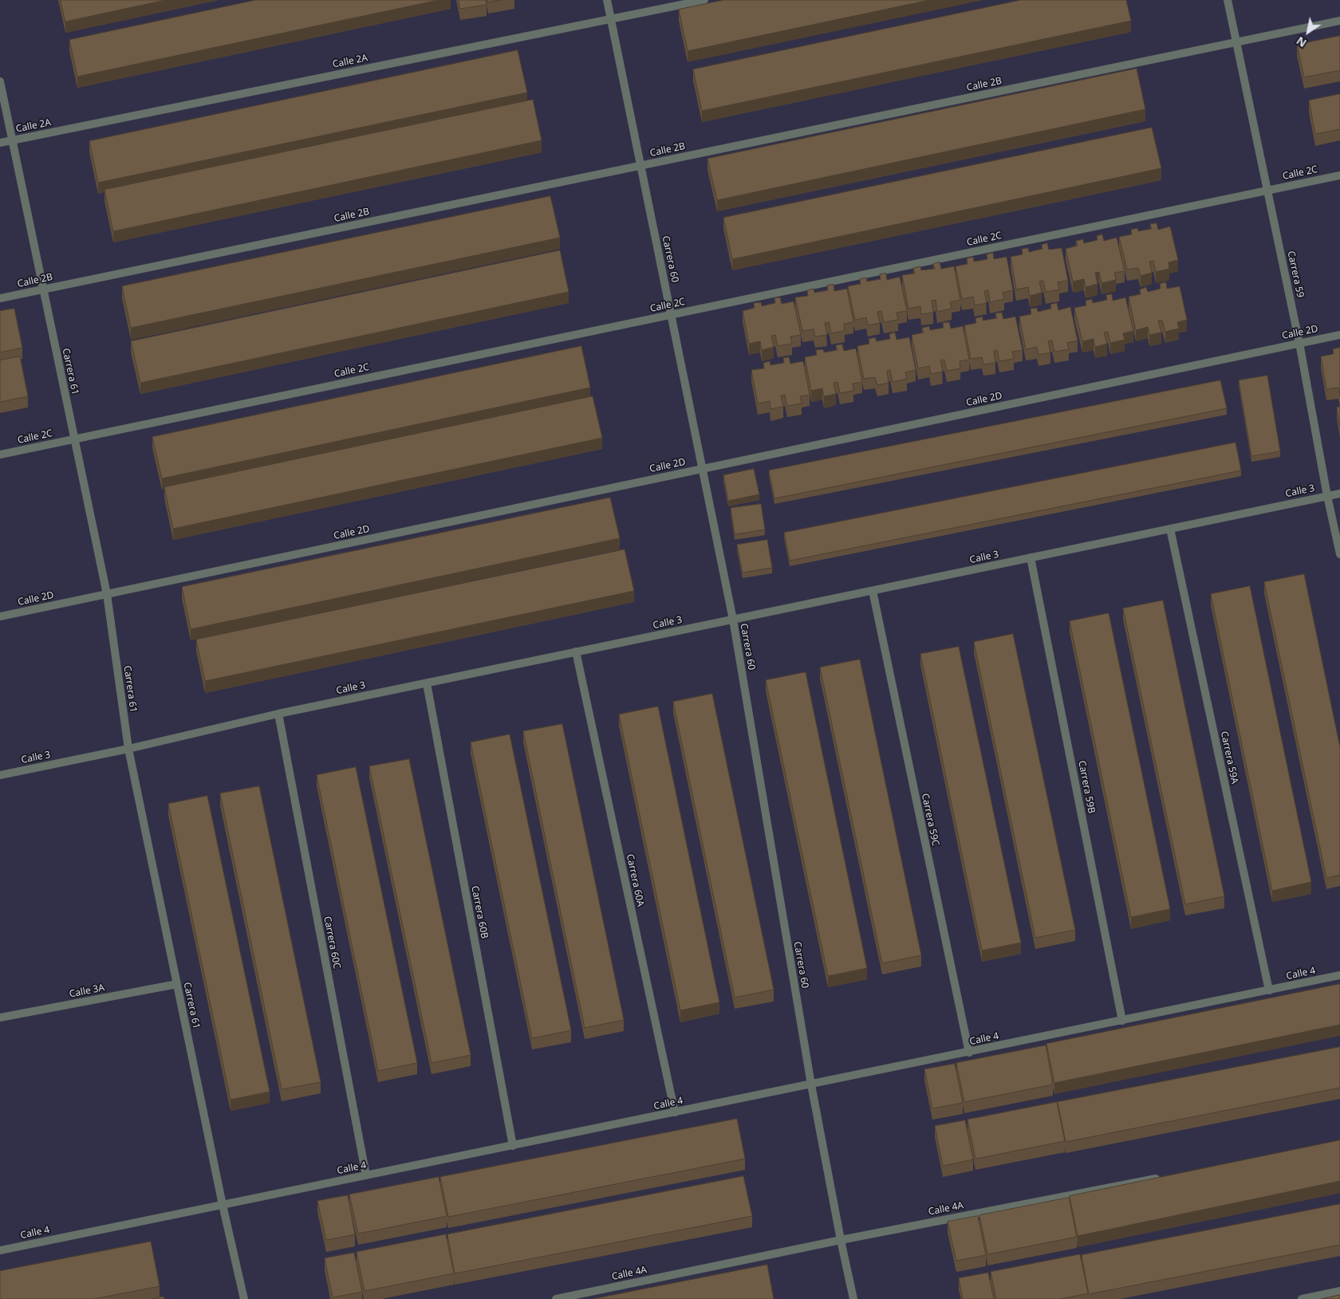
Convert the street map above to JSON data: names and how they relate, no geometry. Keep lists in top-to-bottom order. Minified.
{"streets":{"street":["Calle 2A","Calle 2B","Calle 2C","Carrera 60","Carrera 59","Calle 2D","Carrera 61","Calle 3","Carrera 59A","Carrera 59B","Carrera 59C","Carrera 60A","Carrera 60B","Carrera 60C","Calle 4","Calle 3A","Calle 4A"]},"crossings":[["Calle 2A","Carrera 60"],["Calle 2A","Carrera 61"],["Calle 2B","Carrera 60"],["Calle 2B","Carrera 59"],["Calle 2B","Carrera 61"],["Calle 2C","Carrera 60"],["Calle 2C","Carrera 59"],["Calle 2C","Carrera 61"],["Carrera 60","Calle 2D"],["Carrera 60","Calle 3"],["Carrera 60","Calle 4"],["Carrera 60","Calle 4A"],["Carrera 59","Calle 2D"],["Carrera 59","Calle 3"],["Calle 2D","Carrera 61"],["Carrera 61","Calle 3"],["Carrera 61","Calle 4"],["Carrera 61","Calle 3A"],["Calle 3","Carrera 59A"],["Calle 3","Carrera 59B"],["Calle 3","Carrera 59C"],["Calle 3","Carrera 60A"],["Calle 3","Carrera 60B"],["Calle 3","Carrera 60C"],["Carrera 59A","Calle 4"],["Carrera 59B","Calle 4"],["Carrera 59C","Calle 4"],["Carrera 60A","Calle 4"],["Carrera 60B","Calle 4"],["Carrera 60C","Calle 4"]],"north":"bottom left"}
